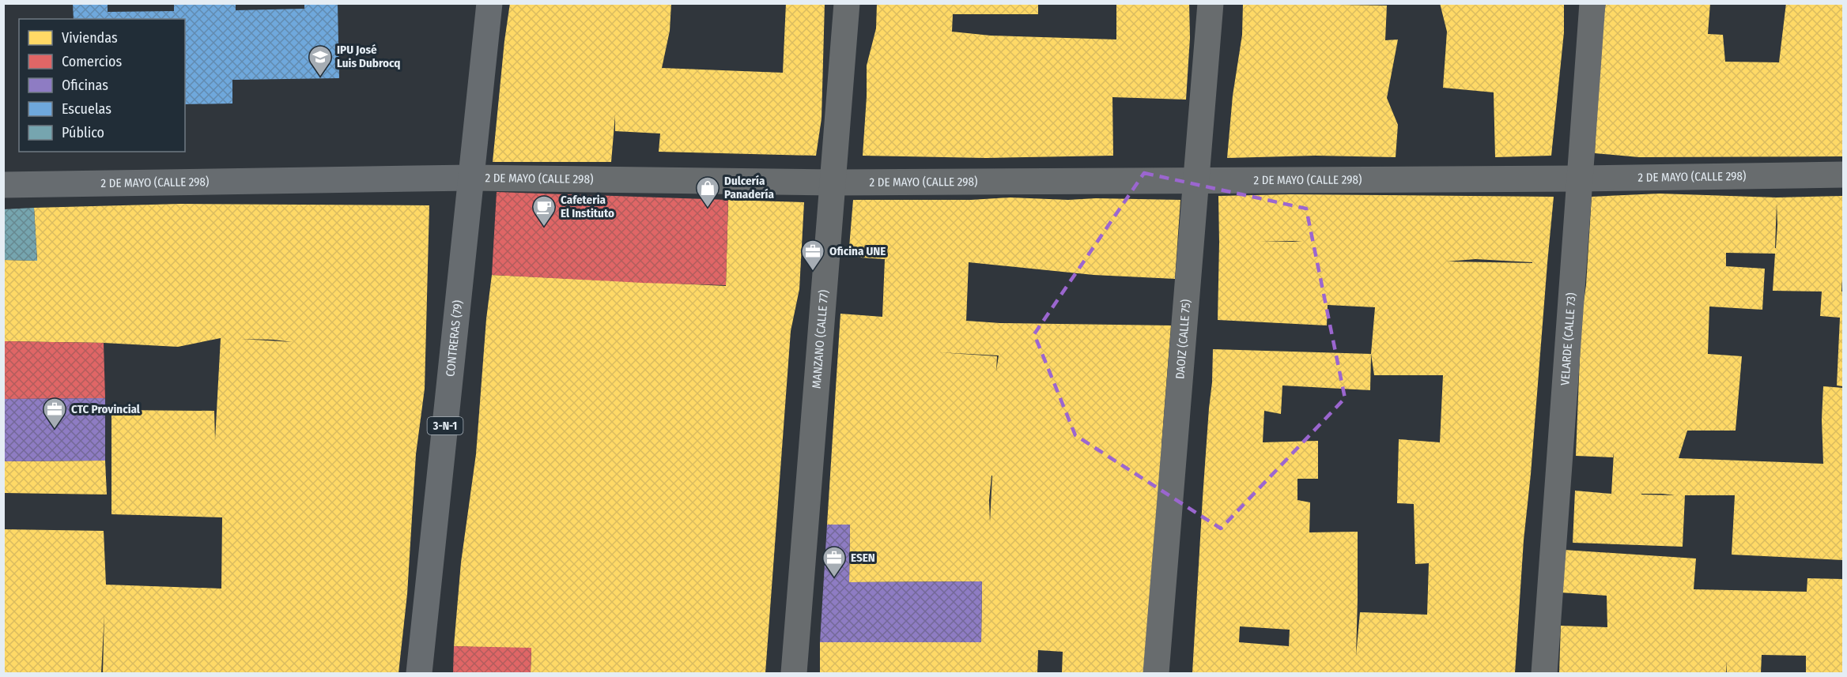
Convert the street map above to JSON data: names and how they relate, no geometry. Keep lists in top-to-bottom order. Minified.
{"streets":{"main road":["2 DE MAYO (CALLE 298)","CONTRERAS (79)","3-N-1"],"street":["DAOIZ (CALLE 75)","VELARDE (CALLE 73)","MANZANO (CALLE 77)"]},"crossings":[["2 DE MAYO (CALLE 298)","CONTRERAS (79)"],["2 DE MAYO (CALLE 298)","DAOIZ (CALLE 75)"],["2 DE MAYO (CALLE 298)","VELARDE (CALLE 73)"],["2 DE MAYO (CALLE 298)","MANZANO (CALLE 77)"]],"places":{"school or university":["IPU José Luis Dubrocq"],"shop":["Dulcería Panadería"],"cafe":["Cafeteria El Instituto"],"office":["Oficina UNE","CTC Provincial","ESEN"]},"legend":["Viviendas","Comercios","Oficinas","Escuelas","Público"]}
